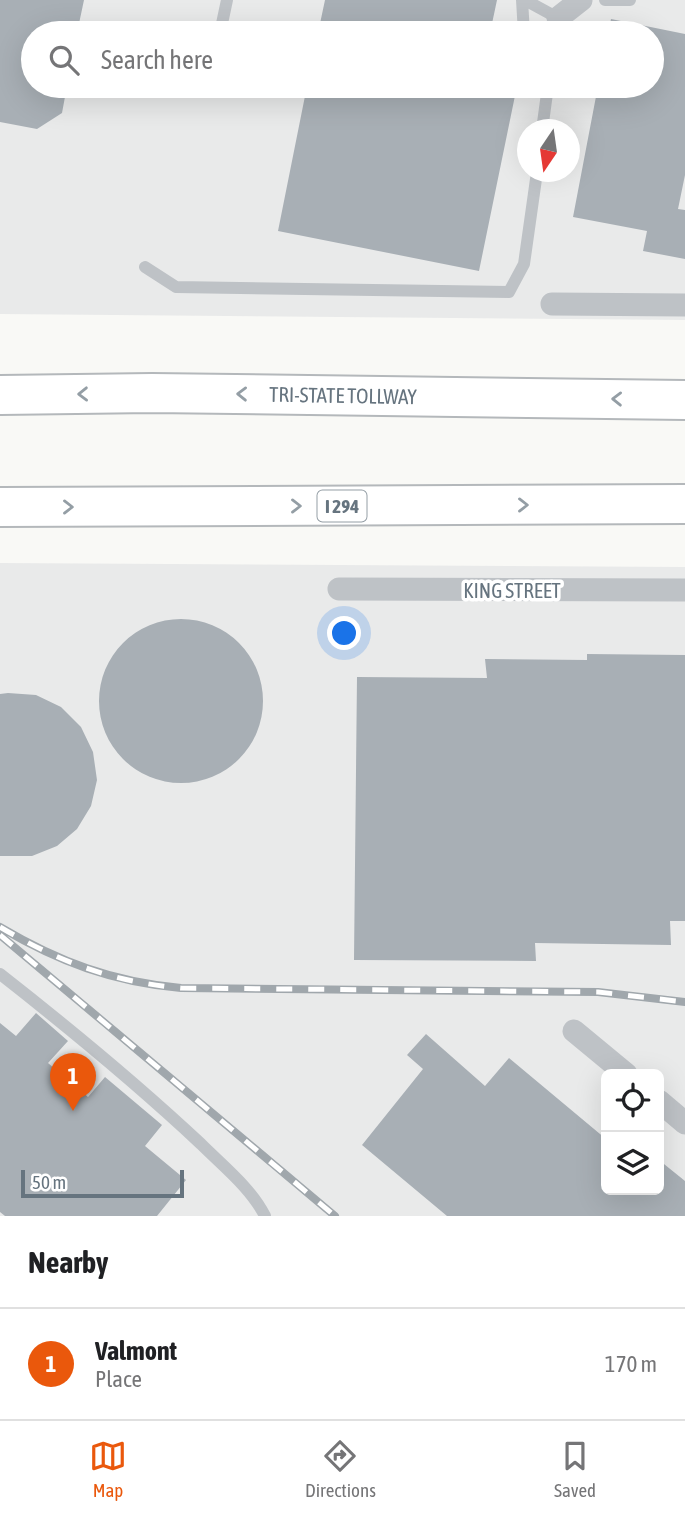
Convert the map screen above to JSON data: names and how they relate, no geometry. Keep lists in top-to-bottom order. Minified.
{"streets":{"highway":["TRI-STATE TOLLWAY","I 294"],"street":["KING STREET"]},"scale_bar":"50 m","north":"bottom","page":{"search":"Search here","pins":"1","scale":"50 m","heading":"Nearby","list":[{"mark":"1","name":"Valmont","note":"Place","value":"170 m"}],"nav":["Map","Directions","Saved"]}}
